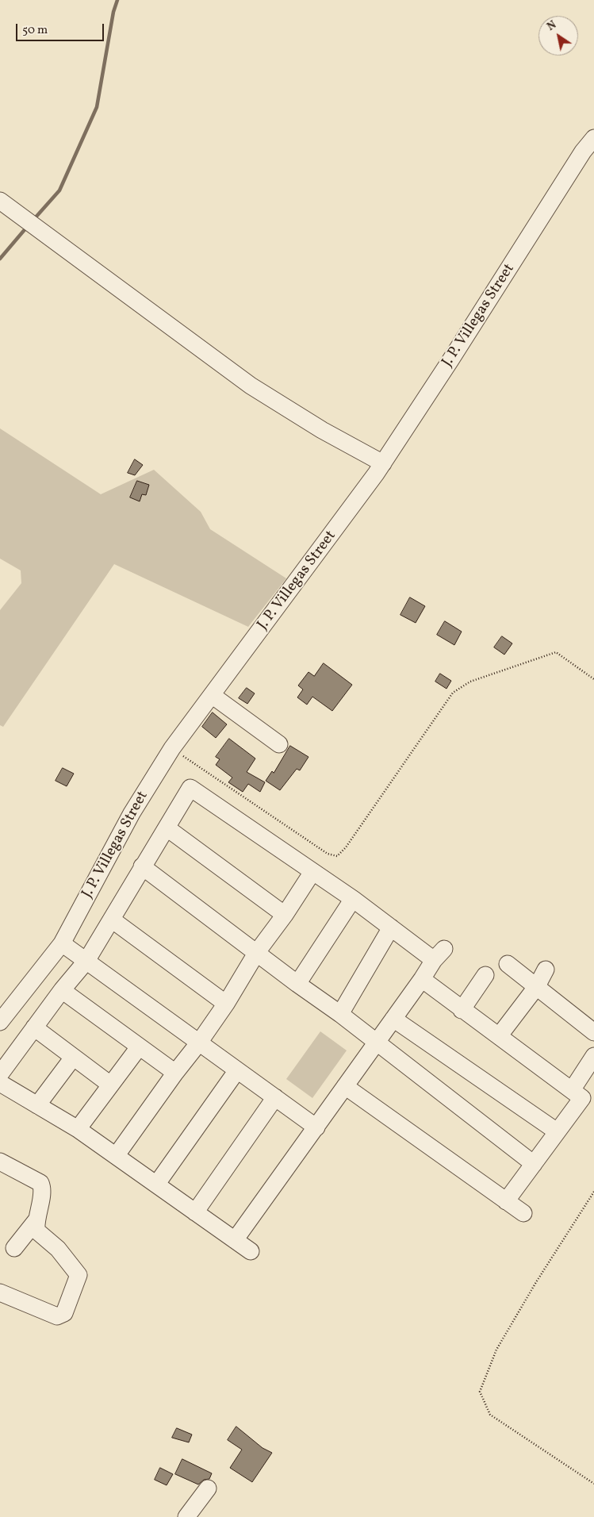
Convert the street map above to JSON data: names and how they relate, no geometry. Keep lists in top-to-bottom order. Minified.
{"streets":{"street":["J. P. Villegas Street"]},"scale_bar":"50 m","north":"top left"}
